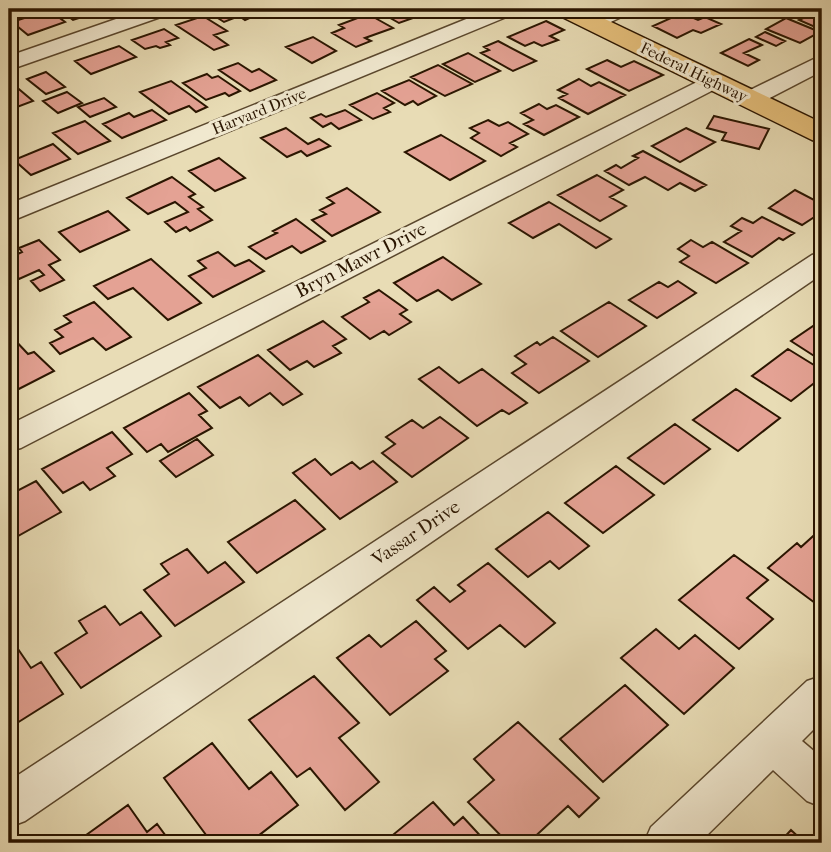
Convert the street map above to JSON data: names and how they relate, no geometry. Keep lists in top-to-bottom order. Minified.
{"streets":{"main road":["Federal Highway"],"street":["Harvard Drive","Bryn Mawr Drive","Vassar Drive"]},"crossings":[["Federal Highway","Bryn Mawr Drive"]]}
